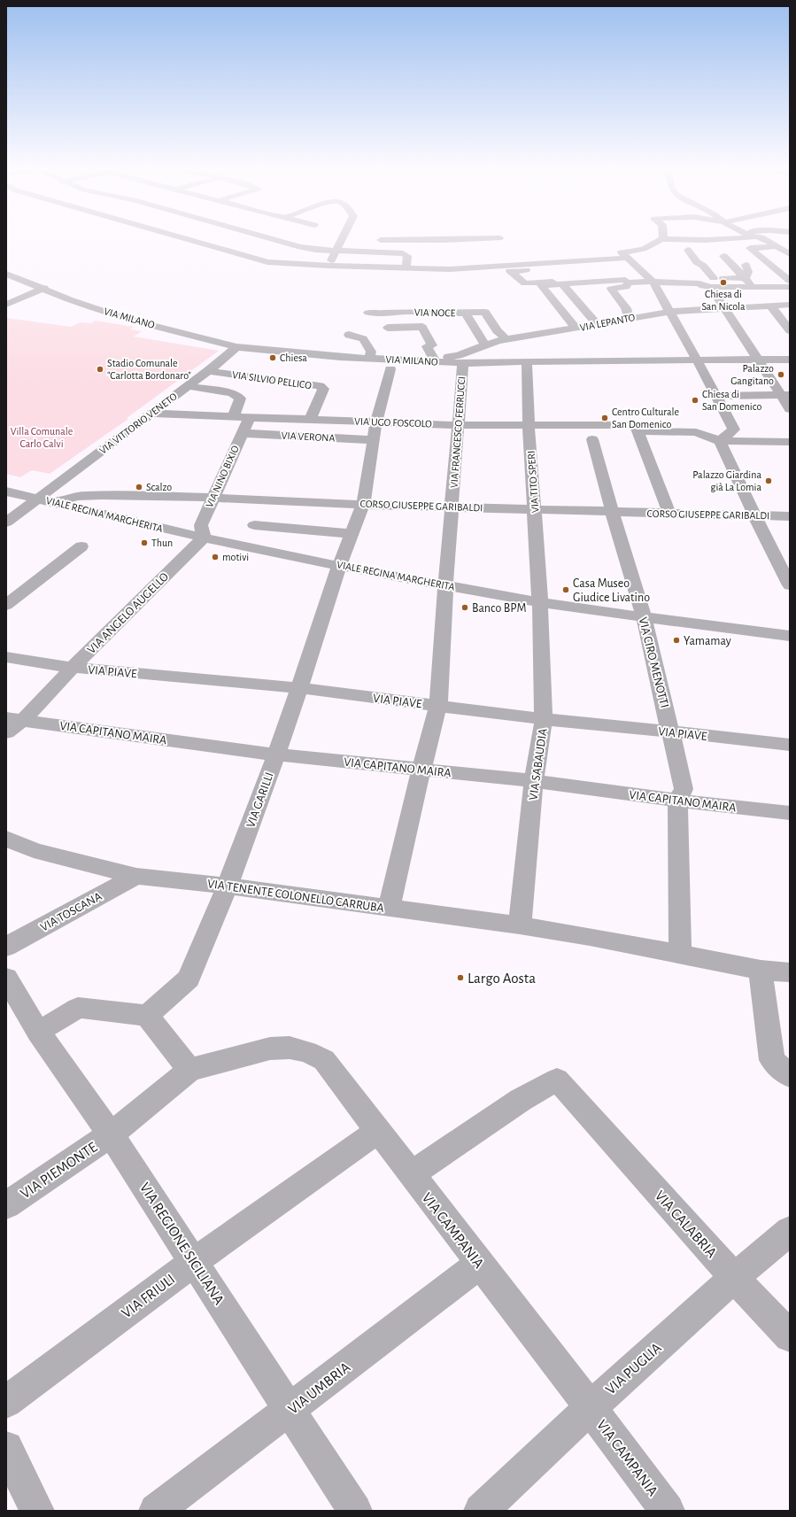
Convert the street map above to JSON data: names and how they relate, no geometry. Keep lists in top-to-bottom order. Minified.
{"streets":{"street":["VIA NOCE","VIA MILANO","VIA LEPANTO","VIA SILVIO PELLICO","VIA UGO FOSCOLO","VIA VITTORIO VENETO","VIA FRANCESCO FERRUCCI","VIA VERONA","VIA NINO BIXIO","VIA TITO SPERI","CORSO GIUSEPPE GARIBALDI","VIALE REGINA MARGHERITA","VIA ANGELO AUGELLO","VIA CIRO MENOTTI","VIA PIAVE","VIA CAPITANO MAIRA","VIA SABAUDIA","VIA GARILLI","VIA TENENTE COLONELLO CARRUBA","VIA TOSCANA","VIA PIEMONTE","VIA CALABRIA","VIA CAMPANIA","VIA REGIONE SICILIANA","VIA FRIULI","VIA PUGLIA","VIA UMBRIA"]},"crossings":[["VIA NOCE","VIA LEPANTO"],["VIA MILANO","VIA LEPANTO"],["VIA MILANO","VIA VITTORIO VENETO"],["VIA MILANO","VIA FRANCESCO FERRUCCI"],["VIA MILANO","VIA TITO SPERI"],["VIA SILVIO PELLICO","VIA UGO FOSCOLO"],["VIA SILVIO PELLICO","VIA VITTORIO VENETO"],["VIA UGO FOSCOLO","VIA VITTORIO VENETO"],["VIA UGO FOSCOLO","VIA FRANCESCO FERRUCCI"],["VIA UGO FOSCOLO","VIA NINO BIXIO"],["VIA UGO FOSCOLO","VIA TITO SPERI"],["VIA UGO FOSCOLO","VIA GARILLI"],["VIA VITTORIO VENETO","VIALE REGINA MARGHERITA"],["VIA FRANCESCO FERRUCCI","CORSO GIUSEPPE GARIBALDI"],["VIA FRANCESCO FERRUCCI","VIALE REGINA MARGHERITA"],["VIA FRANCESCO FERRUCCI","VIA PIAVE"],["VIA FRANCESCO FERRUCCI","VIA CAPITANO MAIRA"],["VIA FRANCESCO FERRUCCI","VIA TENENTE COLONELLO CARRUBA"],["VIA VERONA","VIA NINO BIXIO"],["VIA VERONA","VIA GARILLI"],["VIA NINO BIXIO","CORSO GIUSEPPE GARIBALDI"],["VIA NINO BIXIO","VIALE REGINA MARGHERITA"],["VIA NINO BIXIO","VIA ANGELO AUGELLO"],["VIA TITO SPERI","CORSO GIUSEPPE GARIBALDI"],["VIA TITO SPERI","VIALE REGINA MARGHERITA"],["VIA TITO SPERI","VIA SABAUDIA"],["CORSO GIUSEPPE GARIBALDI","VIALE REGINA MARGHERITA"],["CORSO GIUSEPPE GARIBALDI","VIA CIRO MENOTTI"],["CORSO GIUSEPPE GARIBALDI","VIA GARILLI"],["VIALE REGINA MARGHERITA","VIA ANGELO AUGELLO"],["VIALE REGINA MARGHERITA","VIA CIRO MENOTTI"],["VIALE REGINA MARGHERITA","VIA SABAUDIA"],["VIALE REGINA MARGHERITA","VIA GARILLI"],["VIA ANGELO AUGELLO","VIA PIAVE"],["VIA ANGELO AUGELLO","VIA CAPITANO MAIRA"],["VIA CIRO MENOTTI","VIA PIAVE"],["VIA CIRO MENOTTI","VIA CAPITANO MAIRA"],["VIA CIRO MENOTTI","VIA TENENTE COLONELLO CARRUBA"],["VIA PIAVE","VIA SABAUDIA"],["VIA PIAVE","VIA GARILLI"],["VIA CAPITANO MAIRA","VIA SABAUDIA"],["VIA CAPITANO MAIRA","VIA GARILLI"],["VIA SABAUDIA","VIA TENENTE COLONELLO CARRUBA"],["VIA GARILLI","VIA TENENTE COLONELLO CARRUBA"],["VIA TENENTE COLONELLO CARRUBA","VIA TOSCANA"],["VIA PIEMONTE","VIA CAMPANIA"],["VIA PIEMONTE","VIA REGIONE SICILIANA"],["VIA CALABRIA","VIA CAMPANIA"],["VIA CALABRIA","VIA PUGLIA"],["VIA CAMPANIA","VIA FRIULI"],["VIA CAMPANIA","VIA PUGLIA"],["VIA CAMPANIA","VIA UMBRIA"],["VIA REGIONE SICILIANA","VIA FRIULI"],["VIA REGIONE SICILIANA","VIA UMBRIA"]],"parks":["Villa Comunale Carlo Calvi"],"places":["Chiesa di San Nicola","Chiesa","Stadio Comunale \"Carlotta Bordonaro\"","Palazzo Gangitano","Chiesa di San Domenico","Centro Culturale San Domenico","Palazzo Giardina già La Lomia","Scalzo","Thun","motivi","Casa Museo Giudice Livatino","Banco BPM","Yamamay","Largo Aosta"]}
